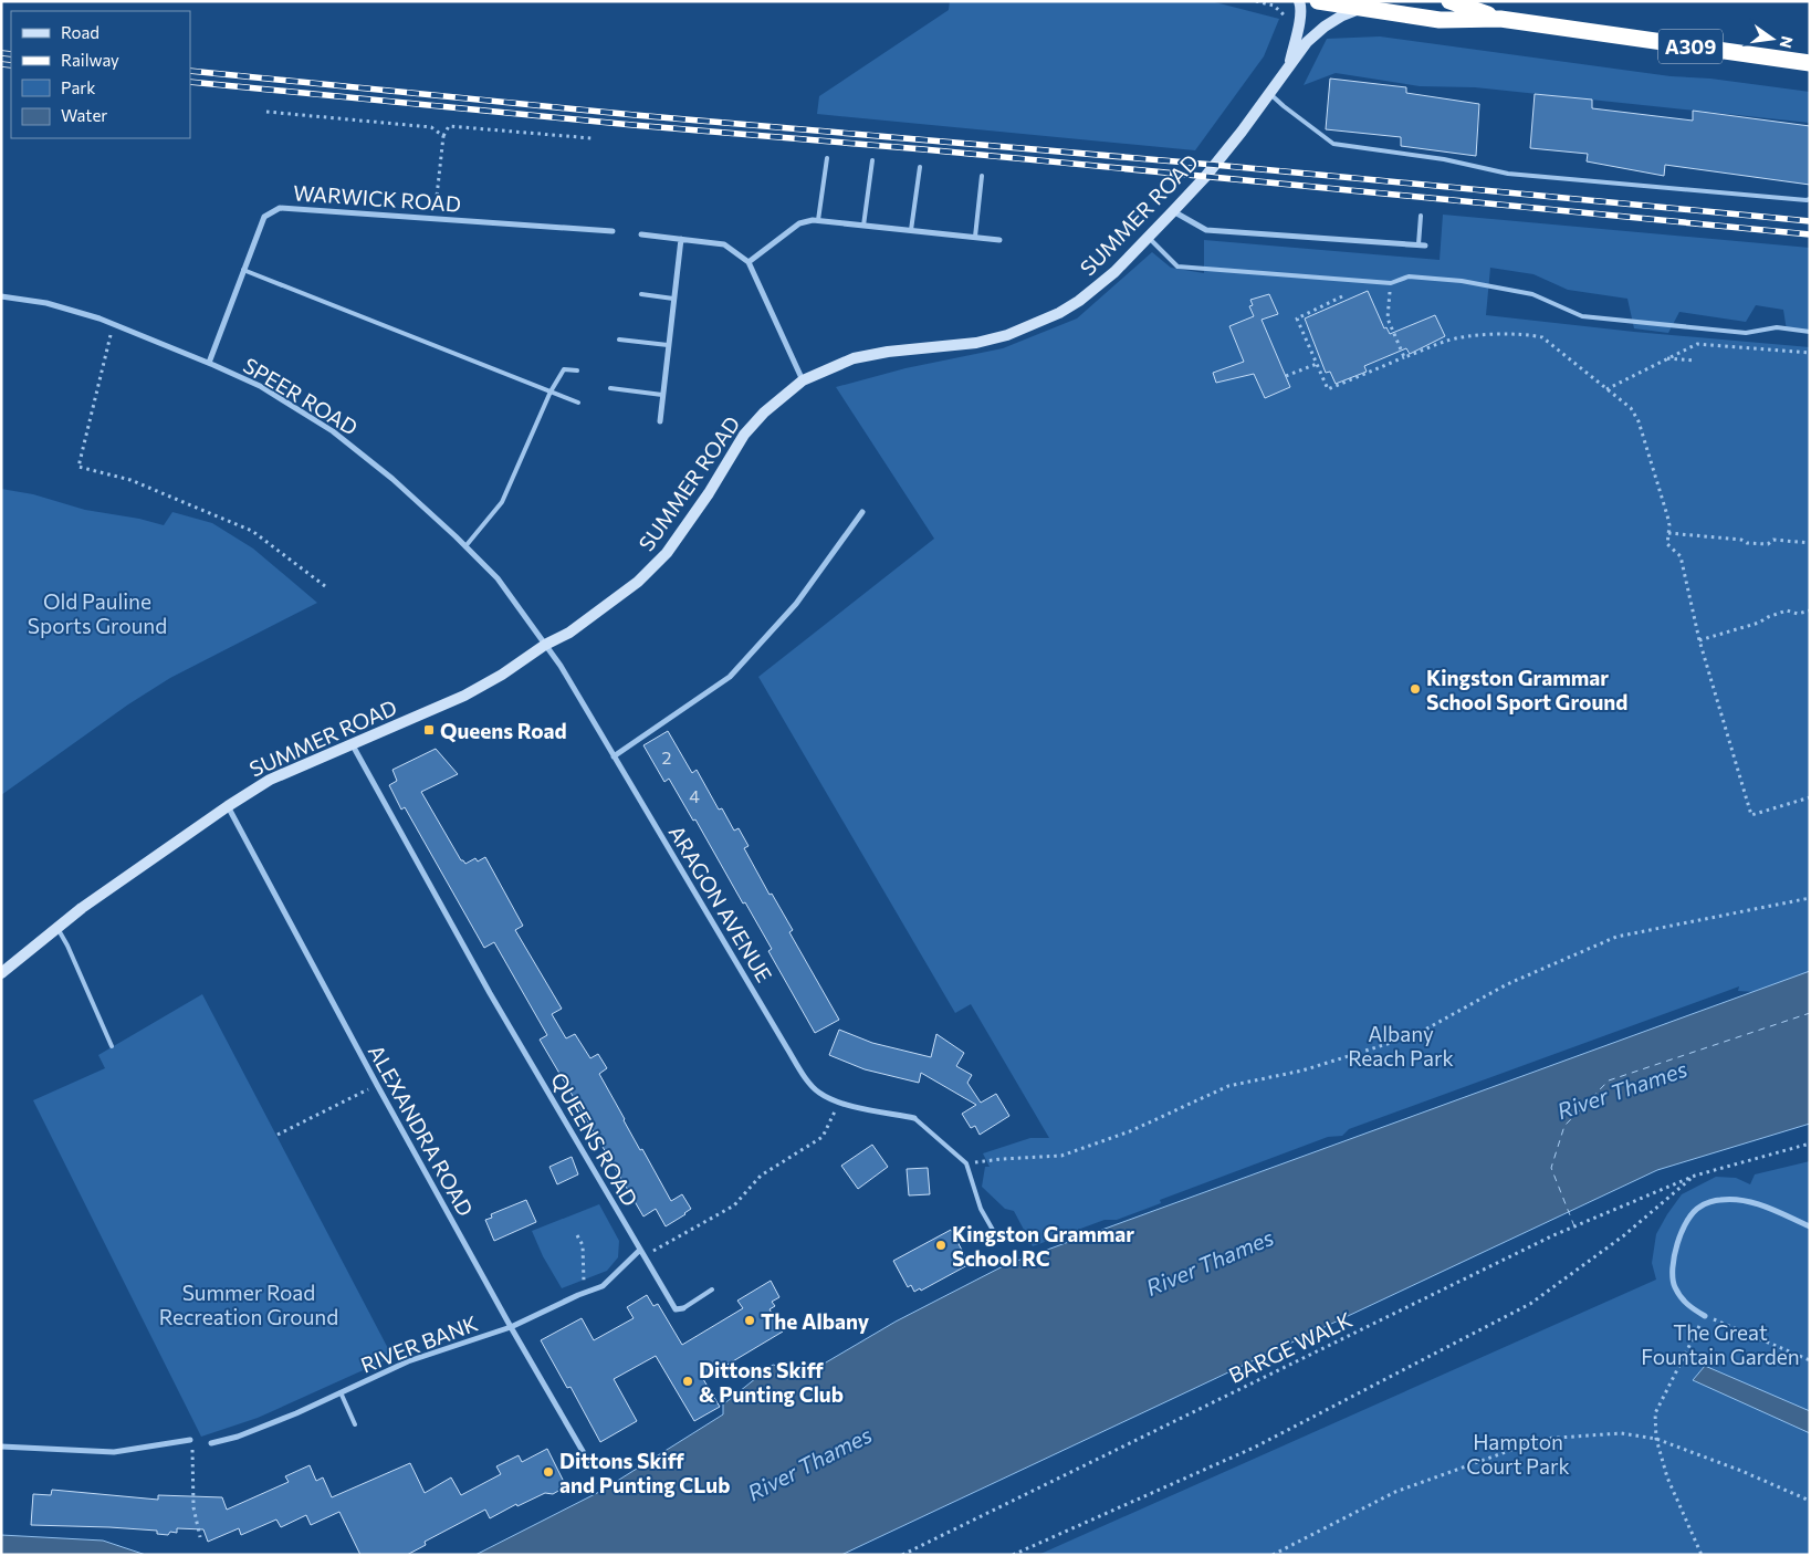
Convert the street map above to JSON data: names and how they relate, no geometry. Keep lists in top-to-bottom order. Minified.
{"streets":{"highway":["A309"],"street":["WARWICK ROAD","SUMMER ROAD","SPEER ROAD","ARAGON AVENUE","ALEXANDRA ROAD","QUEENS ROAD","RIVER BANK"],"path":["BARGE WALK"]},"crossings":[["A309","SUMMER ROAD"],["WARWICK ROAD","SPEER ROAD"],["SUMMER ROAD","SPEER ROAD"],["SUMMER ROAD","ARAGON AVENUE"],["SUMMER ROAD","ALEXANDRA ROAD"],["SUMMER ROAD","QUEENS ROAD"],["SPEER ROAD","ARAGON AVENUE"],["ALEXANDRA ROAD","RIVER BANK"],["QUEENS ROAD","RIVER BANK"]],"water":["River Thames"],"parks":["Old Pauline Sports Ground","Albany Reach Park","Summer Road Recreation Ground","The Great Fountain Garden","Hampton Court Park"],"places":{"other":["Kingston Grammar School Sport Ground","Kingston Grammar School RC","The Albany","Dittons Skiff & Punting Club","Dittons Skiff and Punting CLub"],"transit":["Queens Road"]},"house_numbers":["2","4"],"legend":["Road","Railway","Park","Water"],"north":"right"}
